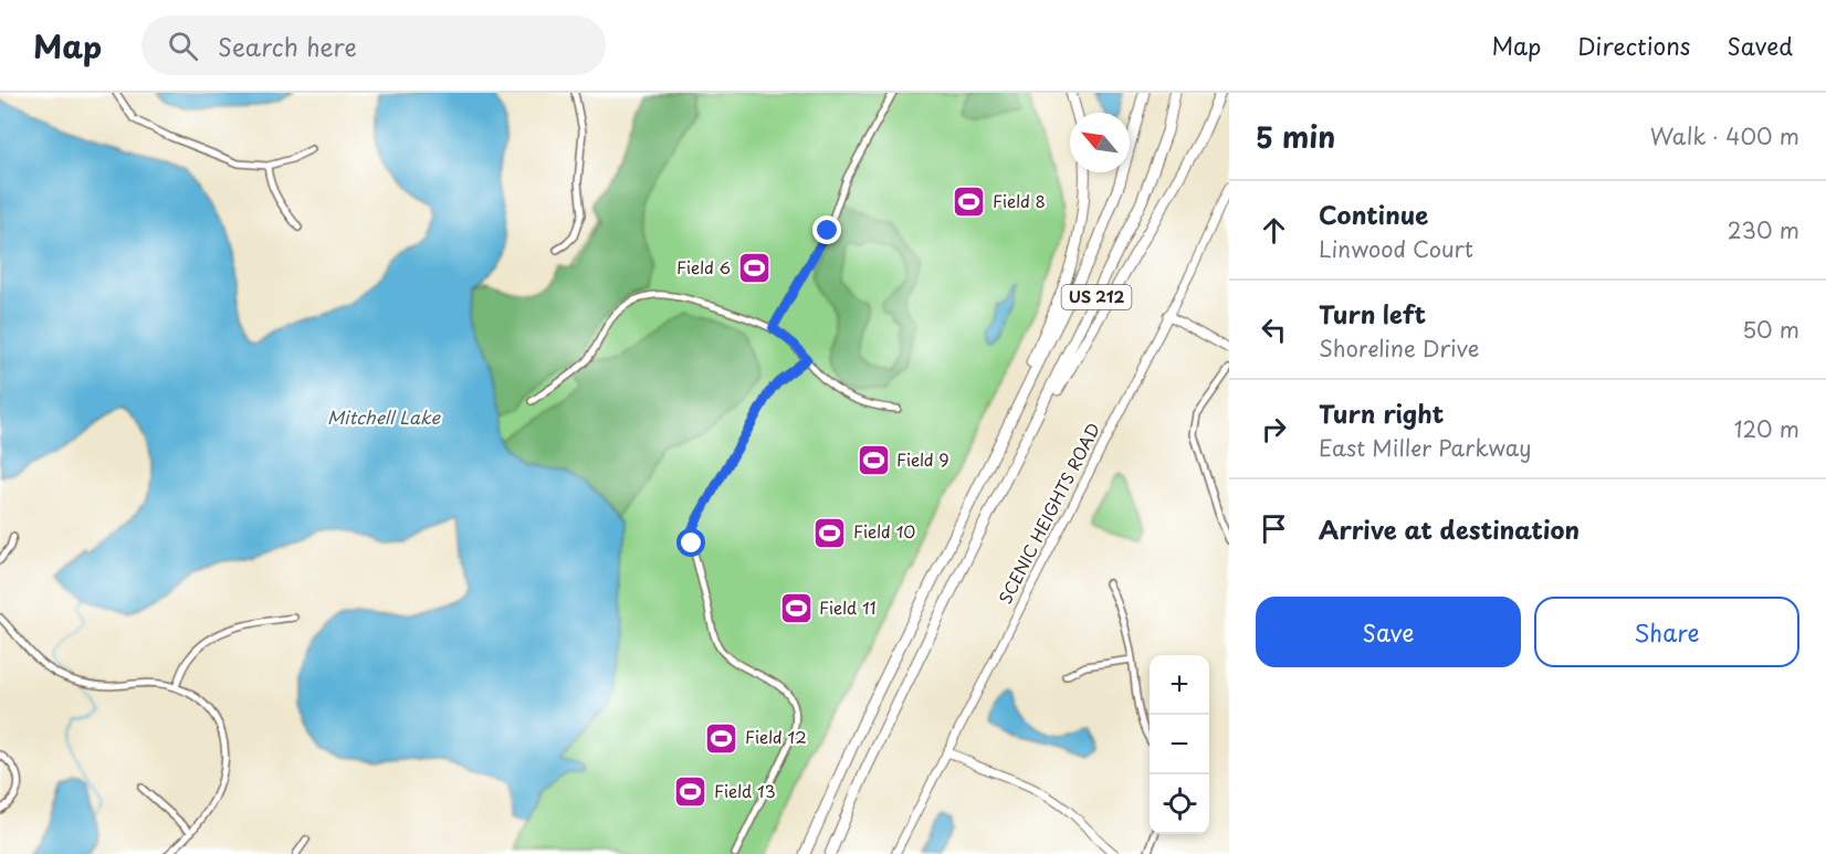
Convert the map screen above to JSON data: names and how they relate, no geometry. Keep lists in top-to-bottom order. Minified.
{"streets":{"highway":["US 212"],"street":["SCENIC HEIGHTS ROAD"]},"water":["Mitchell Lake"],"places":{"sports":["Field 8","Field 6","Field 9","Field 10","Field 11","Field 12","Field 13"]},"north":"top left","page":{"header":"Map","search":"Search here","nav":["Map","Directions","Saved"],"heading":["5 min","Walk · 400 m"],"list":[["Continue","Linwood Court","230 m"],["Turn left","Shoreline Drive","50 m"],["Turn right","East Miller Parkway","120 m"],"Arrive at destination"],"buttons":["Save","Share"],"map_buttons":["+","−"]}}
